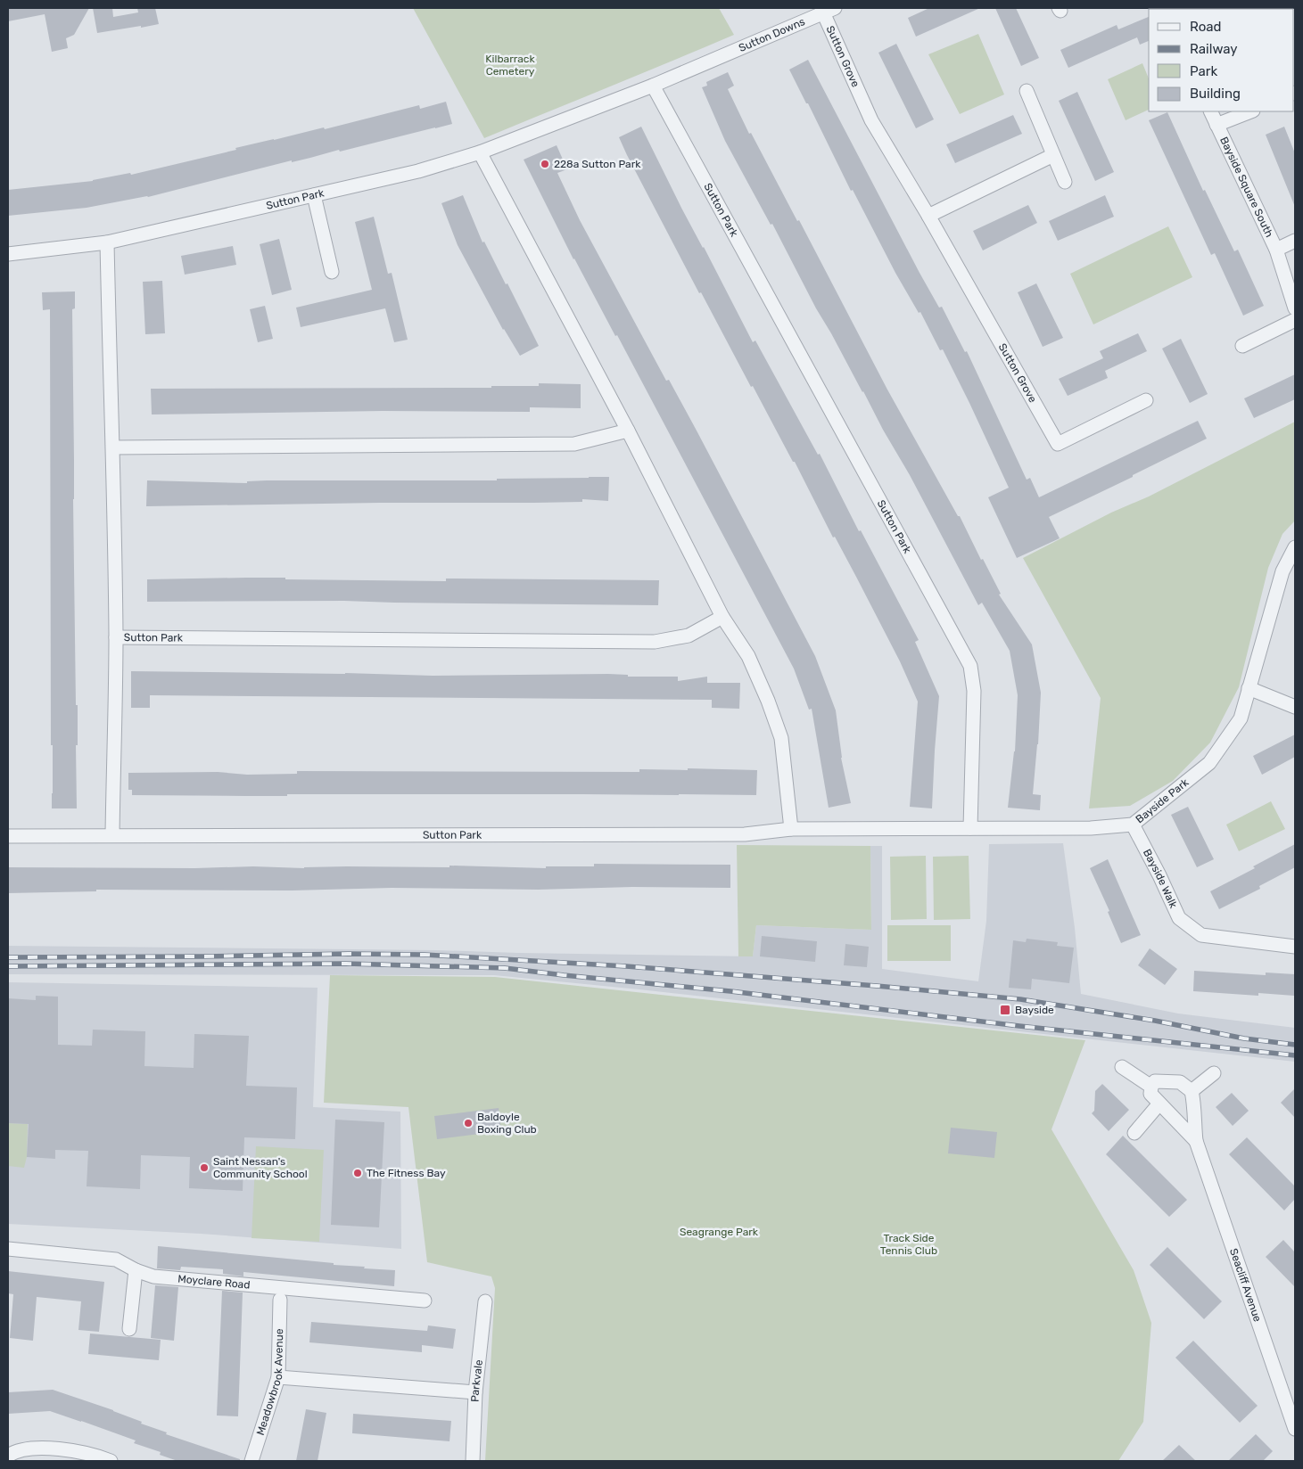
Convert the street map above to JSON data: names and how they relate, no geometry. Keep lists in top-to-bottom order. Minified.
{"streets":{"street":["Sutton Downs","Sutton Grove","Bayside Square South","Sutton Park","Bayside Park","Bayside Walk","Moyclare Road","Seacliff Avenue","Meadowbrook Avenue","Parkvale"]},"crossings":[["Sutton Downs","Sutton Grove"],["Sutton Downs","Sutton Park"],["Sutton Park","Bayside Park"],["Bayside Park","Bayside Walk"]],"parks":["Kilbarrack Cemetery","Seagrange Park","Track Side Tennis Club"],"places":{"other":["228a Sutton Park","Baldoyle Boxing Club","Saint Nessan's Community School","The Fitness Bay"],"transit":["Bayside"]},"legend":["Road","Railway","Park","Building"]}
